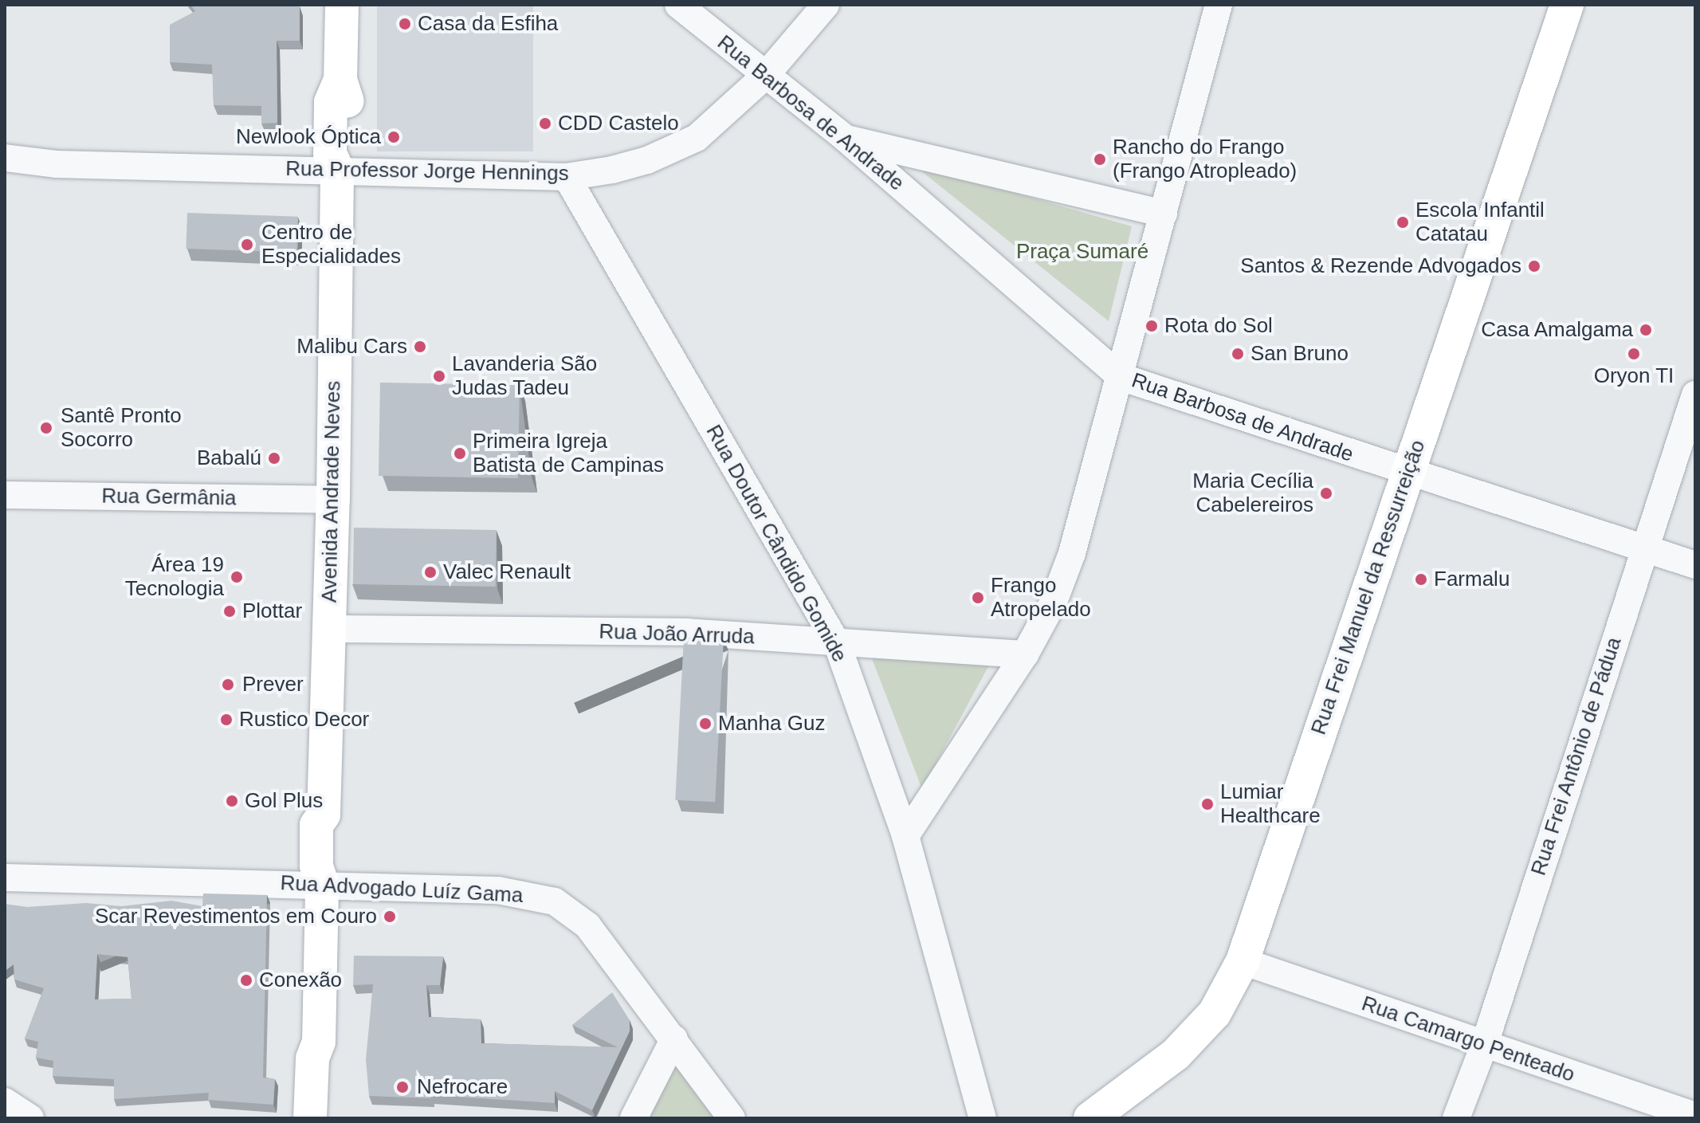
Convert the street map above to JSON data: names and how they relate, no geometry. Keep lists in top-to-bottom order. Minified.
{"streets":{"main road":["Avenida Andrade Neves","Rua Frei Manuel da Ressurreição"],"street":["Rua Barbosa de Andrade","Rua Professor Jorge Hennings","Rua Germânia","Rua Doutor Cândido Gomide","Rua João Arruda","Rua Frei Antônio de Pádua","Rua Advogado Luíz Gama","Rua Camargo Penteado"]},"crossings":[["Rua Barbosa de Andrade","Rua Professor Jorge Hennings"],["Rua Barbosa de Andrade","Rua Frei Manuel da Ressurreição"],["Rua Barbosa de Andrade","Rua Frei Antônio de Pádua"],["Rua Professor Jorge Hennings","Avenida Andrade Neves"],["Rua Professor Jorge Hennings","Rua Doutor Cândido Gomide"],["Avenida Andrade Neves","Rua Germânia"],["Avenida Andrade Neves","Rua João Arruda"],["Avenida Andrade Neves","Rua Advogado Luíz Gama"],["Rua Doutor Cândido Gomide","Rua João Arruda"],["Rua Frei Manuel da Ressurreição","Rua Camargo Penteado"],["Rua Frei Antônio de Pádua","Rua Camargo Penteado"]],"parks":["Praça Sumaré"],"places":["Casa da Esfiha","CDD Castelo","Newlook Óptica","Rancho do Frango (Frango Atropleado)","Escola Infantil Catatau","Centro de Especialidades","Santos & Rezende Advogados","Rota do Sol","Casa Amalgama","Malibu Cars","San Bruno","Oryon TI","Lavanderia São Judas Tadeu","Santê Pronto Socorro","Primeira Igreja Batista de Campinas","Babalú","Maria Cecília Cabelereiros","Valec Renault","Área 19 Tecnologia","Farmalu","Frango Atropelado","Plottar","Prever","Rustico Decor","Manha Guz","Gol Plus","Lumiar Healthcare","Scar Revestimentos em Couro","Conexão","Nefrocare"]}
